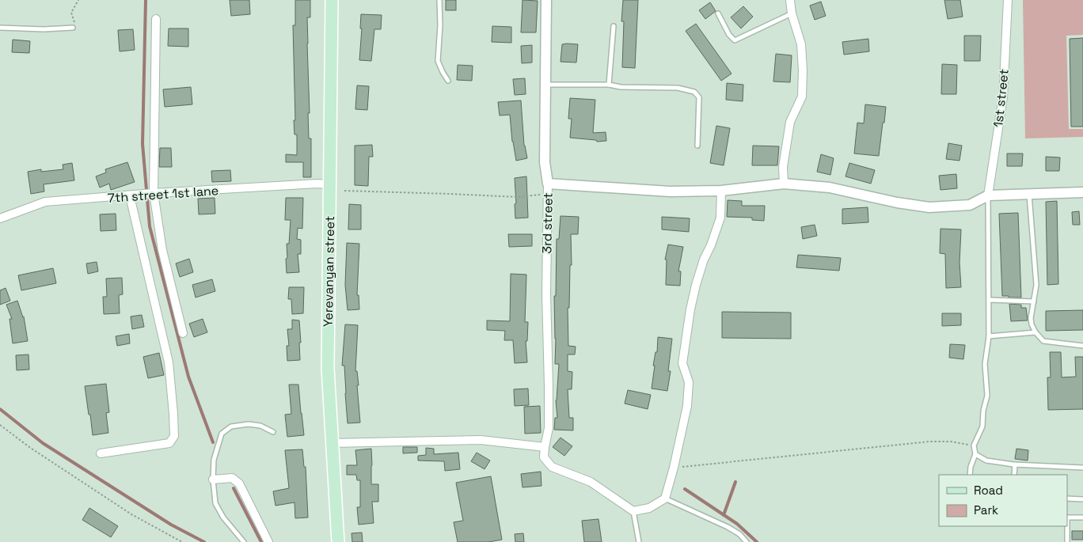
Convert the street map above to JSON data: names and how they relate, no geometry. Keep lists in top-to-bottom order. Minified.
{"streets":{"main road":["Yerevanyan street"],"street":["1st street","7th street 1st lane","3rd street"]},"crossings":[["7th street 1st lane","Yerevanyan street"]],"legend":["Road","Park"]}
